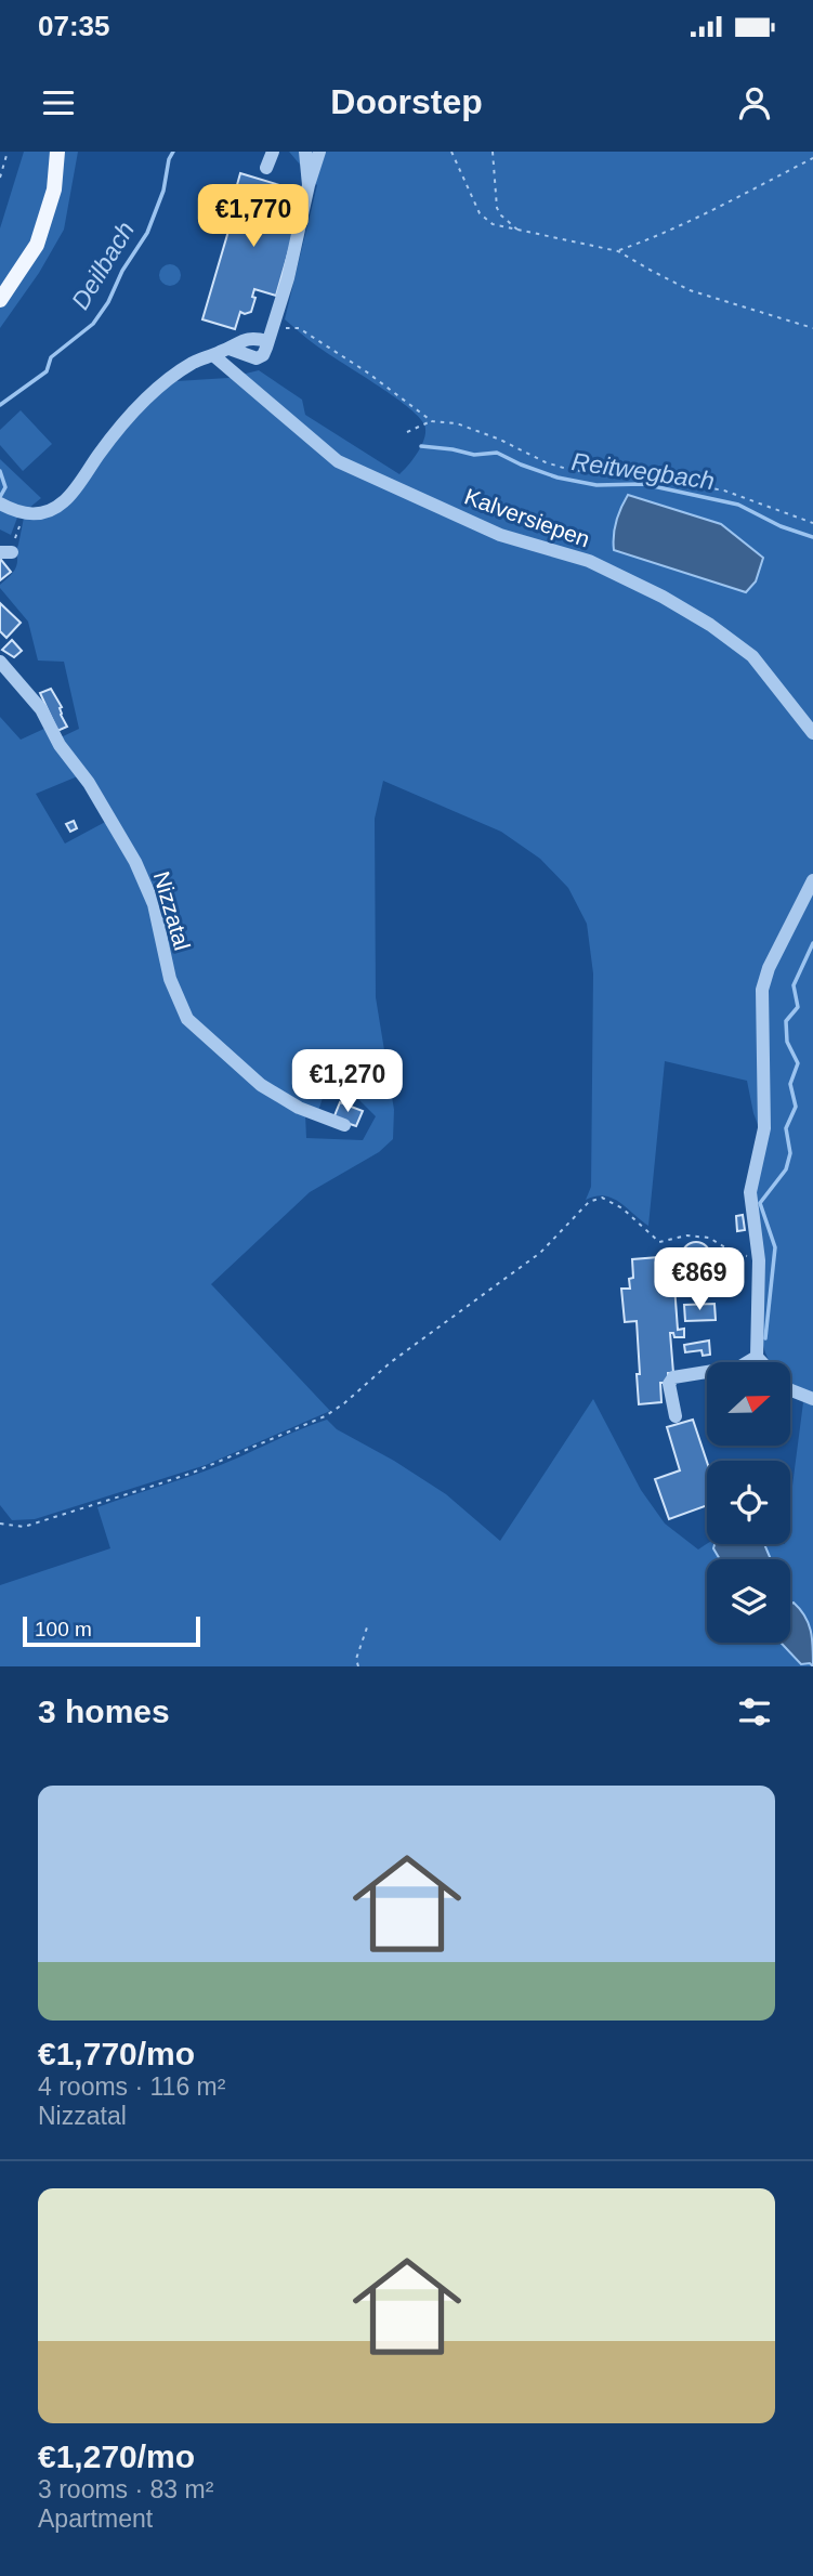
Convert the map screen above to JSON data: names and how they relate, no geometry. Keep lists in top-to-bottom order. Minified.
{"streets":{"street":["Kalversiepen","Nizzatal"]},"water":["Deilbach","Reitwegbach"],"scale_bar":"100 m","north":"right","page":{"status":"07:35","header":"Doorstep","price":["€1,770","€1,270","€869"],"scale":"100 m","heading":"3 homes","list":[{"name":"€1,770/mo","note":"4 rooms · 116 m² · Nizzatal"},{"name":"€1,270/mo","note":"3 rooms · 83 m² · Apartment"}]}}
